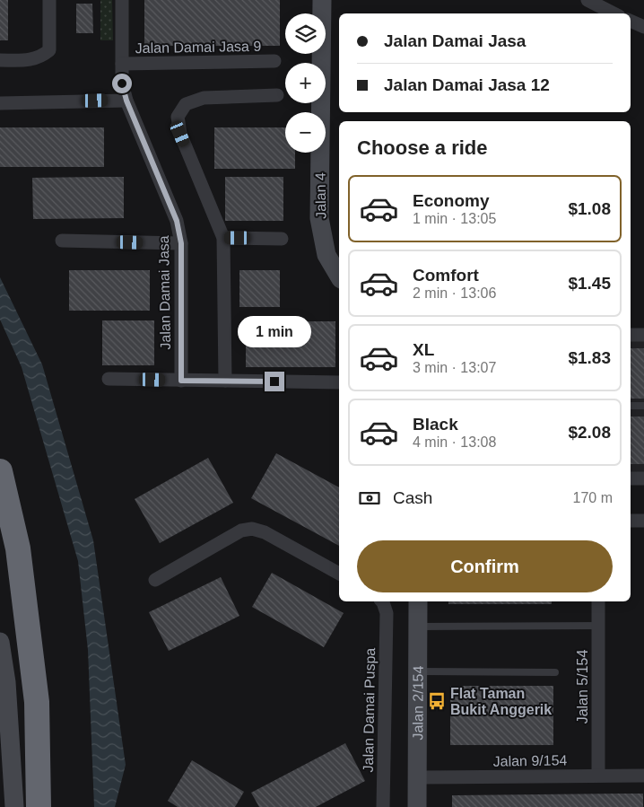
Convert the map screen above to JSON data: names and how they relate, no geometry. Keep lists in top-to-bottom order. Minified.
{"streets":{"street":["Jalan Damai Jasa 9","Jalan 4","Jalan Damai Jasa","Jalan 5/154","Jalan 2/154","Jalan Damai Puspa","Jalan 9/154"]},"crossings":[["Jalan Damai Jasa 9","Jalan Damai Jasa"],["Jalan 5/154","Jalan 9/154"],["Jalan 2/154","Jalan 9/154"]],"places":{"bus stop":["Flat Taman Bukit Anggerik"]},"page":{"map_buttons":["+","−"],"banner":["Jalan Damai Jasa","Jalan Damai Jasa 12"],"heading":"Choose a ride","list":[{"name":"Economy","note":"1 min · 13:05","value":"$1.08"},{"name":"Comfort","note":"2 min · 13:06","value":"$1.45"},{"name":"XL","note":"3 min · 13:07","value":"$1.83"},{"name":"Black","note":"4 min · 13:08","value":"$2.08"}],"bubble":"1 min","pay":["Cash","170 m"],"buttons":"Confirm"}}
